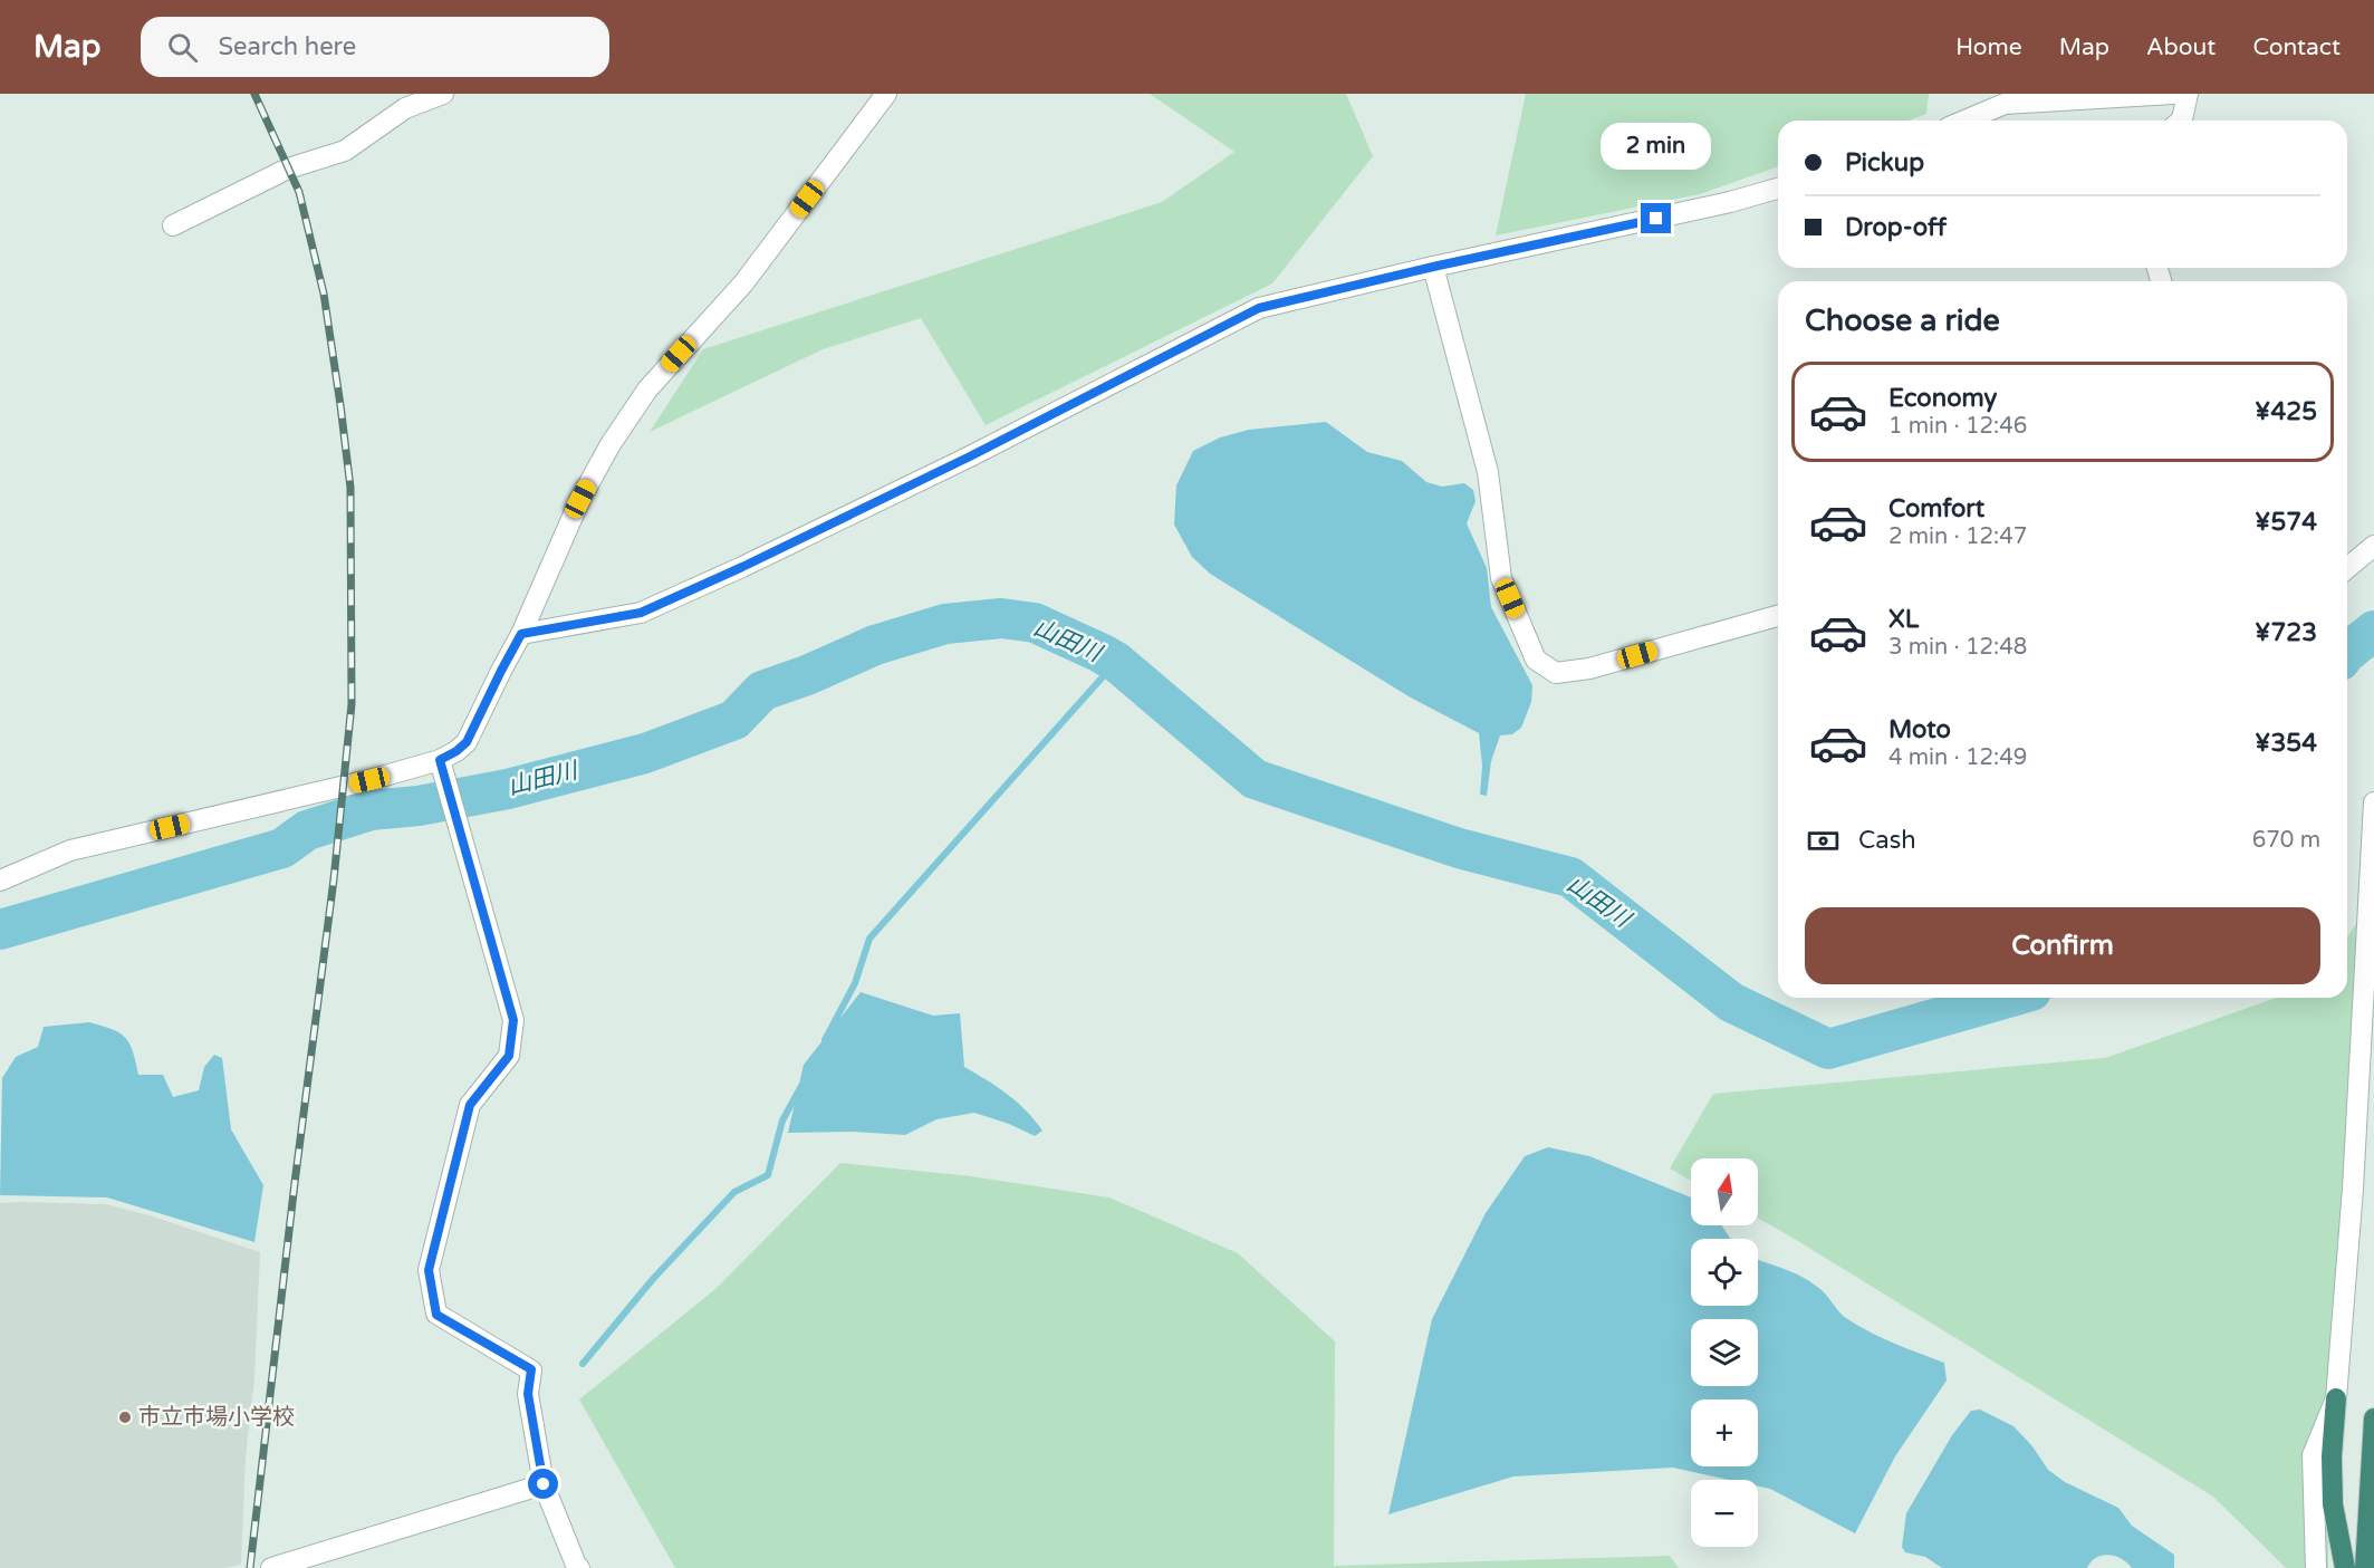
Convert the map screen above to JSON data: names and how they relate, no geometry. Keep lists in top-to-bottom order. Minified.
{"water":["山田川"],"places":["市立市場小学校"],"north":"top","page":{"header":"Map","search":"Search here","nav":["Home","Map","About","Contact"],"banner":["Pickup","Drop-off"],"bubble":"2 min","heading":"Choose a ride","list":[{"name":"Economy","note":"1 min · 12:46","value":"¥425"},{"name":"Comfort","note":"2 min · 12:47","value":"¥574"},{"name":"XL","note":"3 min · 12:48","value":"¥723"},{"name":"Moto","note":"4 min · 12:49","value":"¥354"}],"pay":["Cash","670 m"],"buttons":"Confirm","map_buttons":["+","−"]}}
